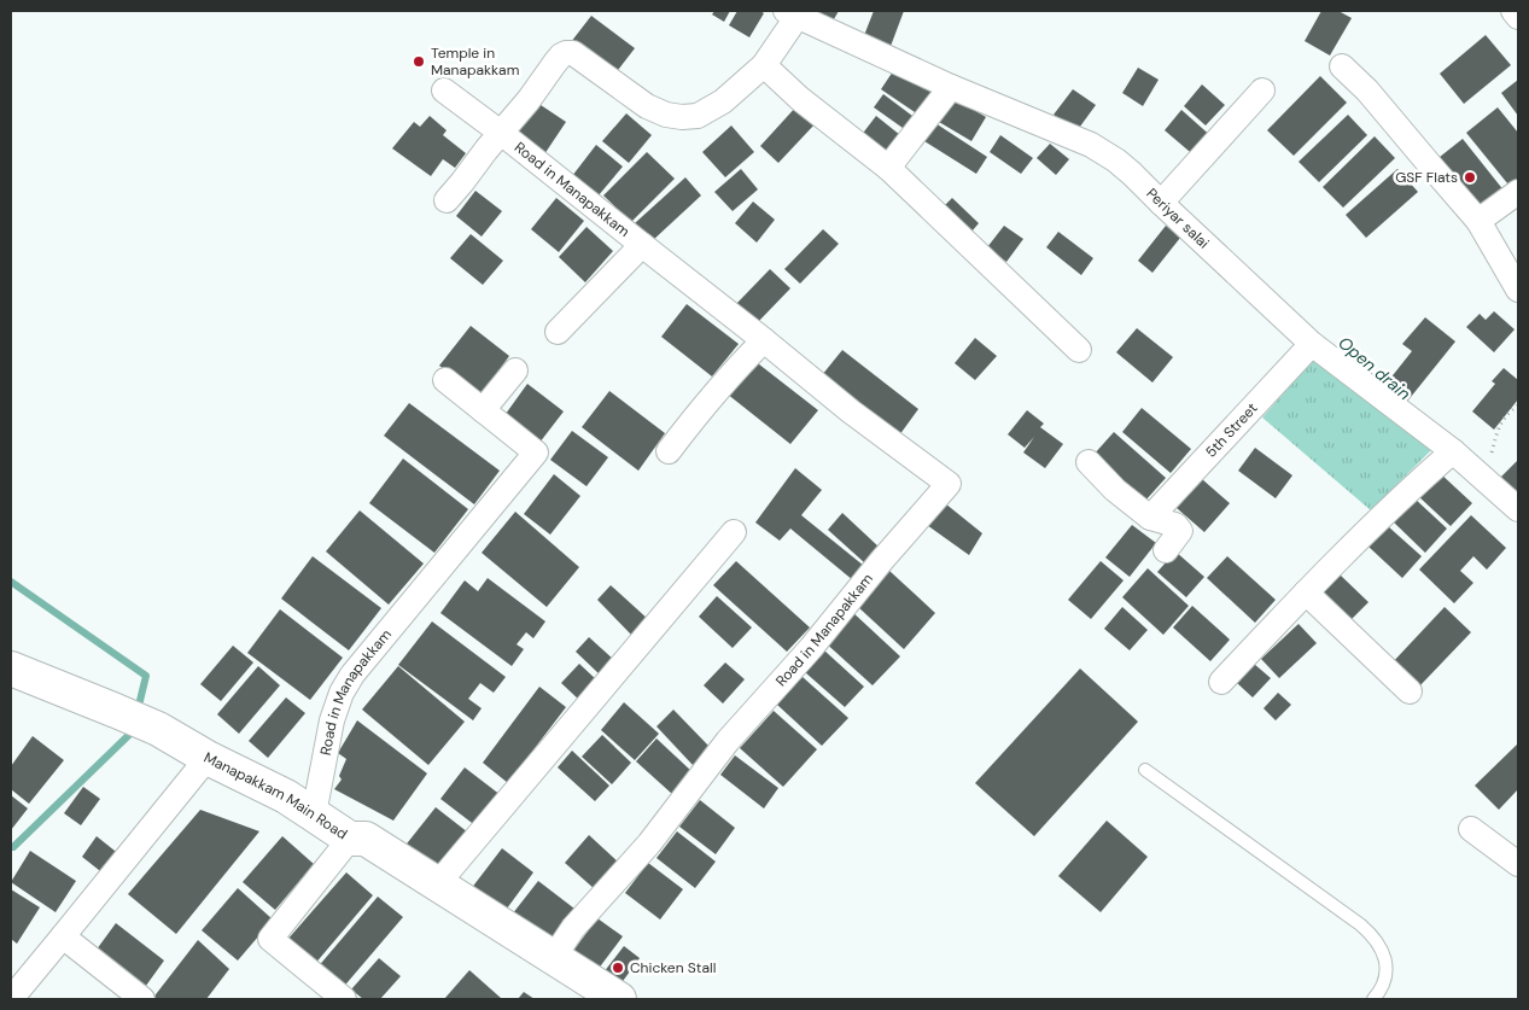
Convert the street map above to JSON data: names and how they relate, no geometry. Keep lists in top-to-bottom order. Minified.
{"streets":{"main road":["Manapakkam Main Road"],"street":["Road in Manapakkam","Periyar salai","5th Street"]},"crossings":[["Road in Manapakkam","Manapakkam Main Road"],["Periyar salai","5th Street"]],"water":["Open drain"],"places":["Temple in Manapakkam","GSF Flats","Chicken Stall"]}
